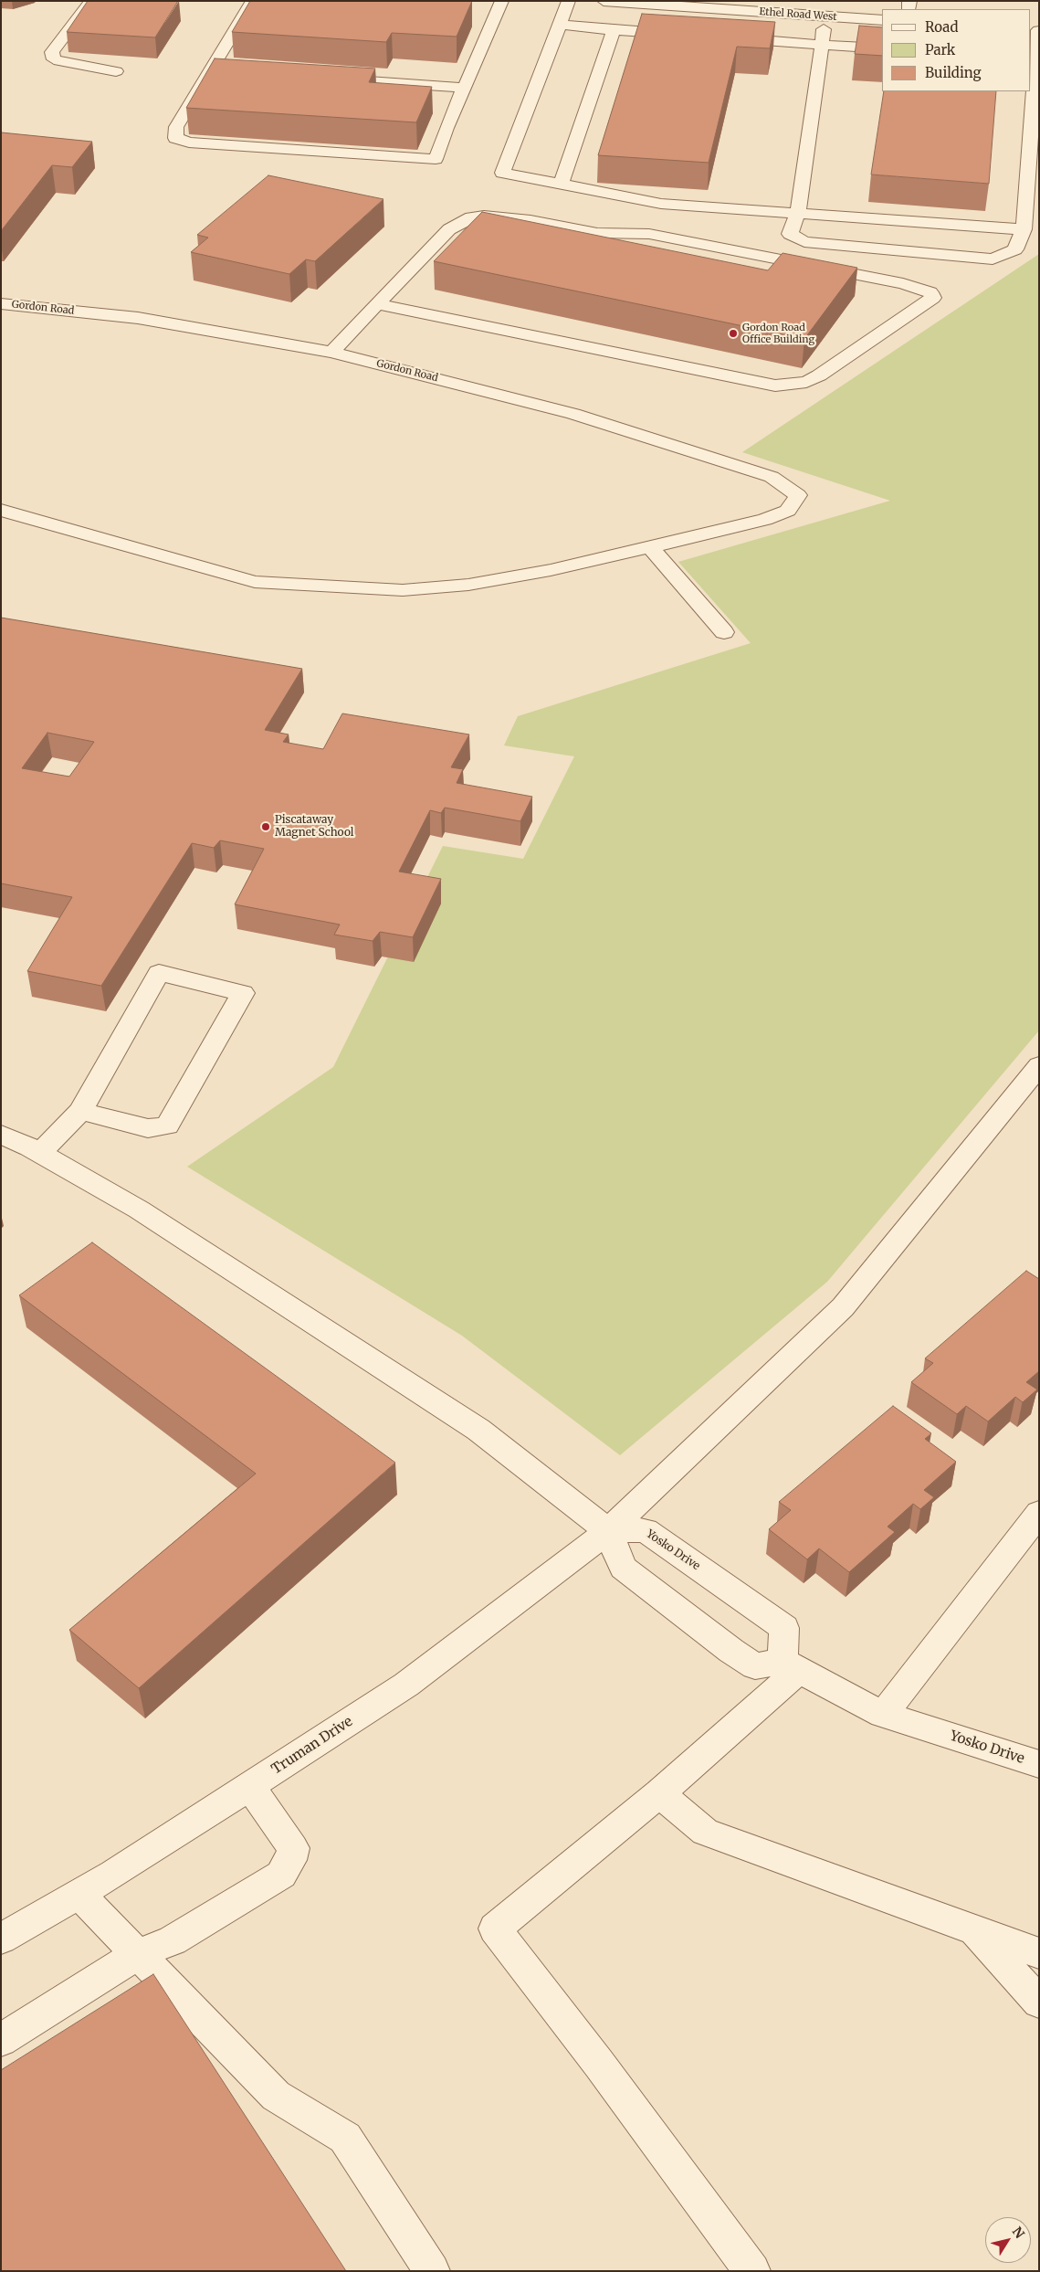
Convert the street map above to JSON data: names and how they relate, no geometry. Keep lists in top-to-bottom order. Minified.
{"streets":{"street":["Ethel Road West","Gordon Road","Yosko Drive","Truman Drive"]},"crossings":[["Yosko Drive","Truman Drive"]],"places":["Gordon Road Office Building","Piscataway Magnet School"],"legend":["Road","Park","Building"],"north":"top right"}
